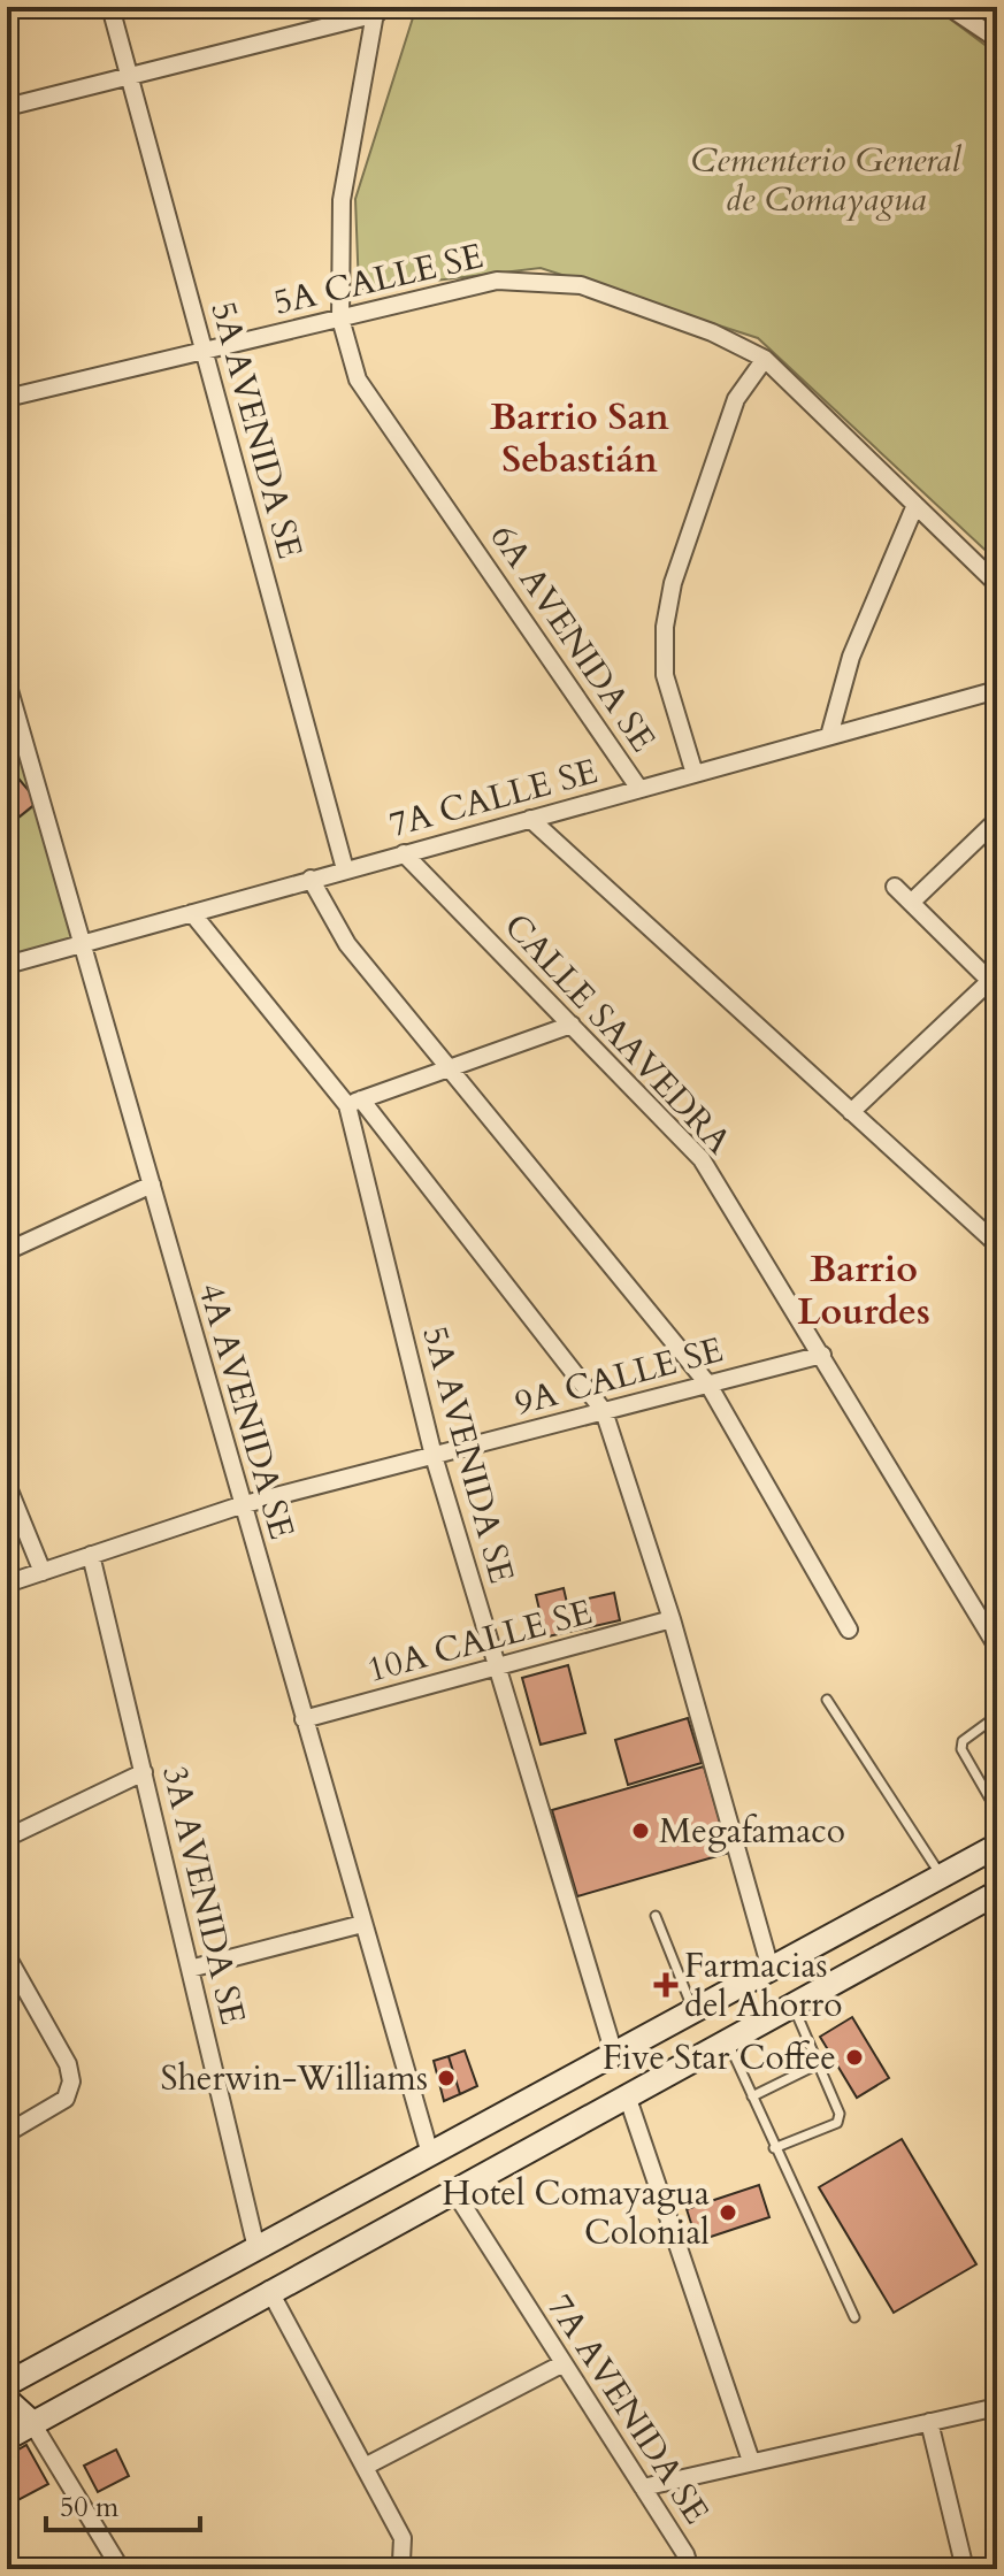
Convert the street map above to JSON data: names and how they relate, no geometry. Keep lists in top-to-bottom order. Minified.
{"streets":{"street":["5A CALLE SE","5A AVENIDA SE","6A AVENIDA SE","7A CALLE SE","CALLE SAAVEDRA","9A CALLE SE","4A AVENIDA SE","10A CALLE SE","3A AVENIDA SE","7A AVENIDA SE"]},"crossings":[["5A CALLE SE","5A AVENIDA SE"],["5A CALLE SE","6A AVENIDA SE"],["5A AVENIDA SE","7A CALLE SE"],["5A AVENIDA SE","9A CALLE SE"],["5A AVENIDA SE","10A CALLE SE"],["6A AVENIDA SE","7A CALLE SE"],["7A CALLE SE","CALLE SAAVEDRA"],["7A CALLE SE","4A AVENIDA SE"],["CALLE SAAVEDRA","9A CALLE SE"],["9A CALLE SE","4A AVENIDA SE"],["9A CALLE SE","3A AVENIDA SE"],["4A AVENIDA SE","10A CALLE SE"]],"districts":["Barrio San Sebastián","Barrio Lourdes"],"parks":["Cementerio General de Comayagua"],"places":{"other":["Megafamaco","Five Star Coffee","Sherwin-Williams","Hotel Comayagua Colonial"],"health":["Farmacias del Ahorro"]},"scale_bar":"50 m"}
